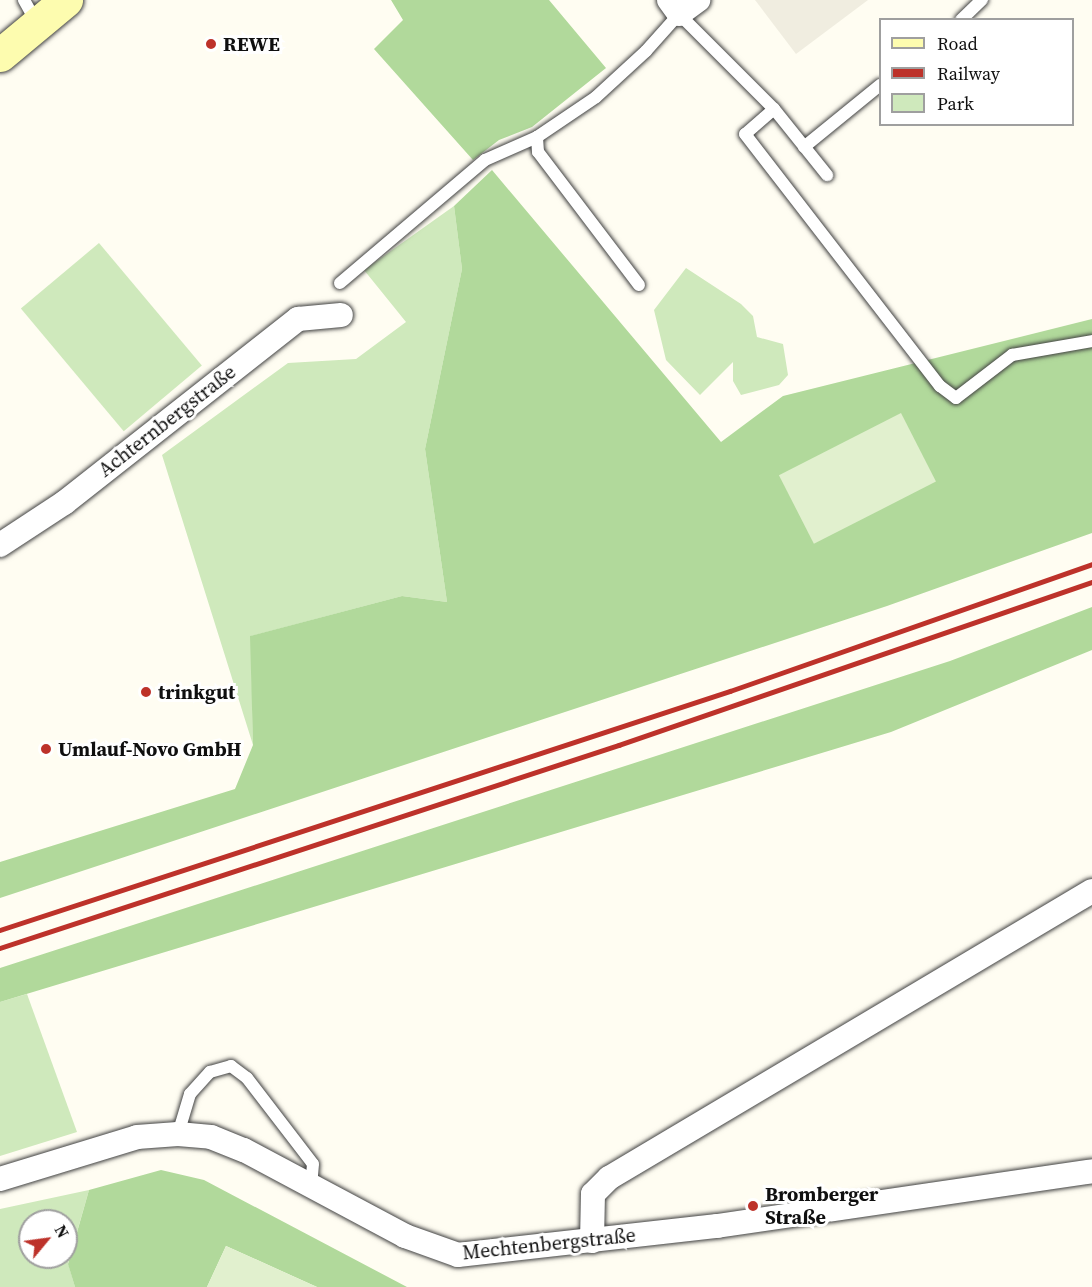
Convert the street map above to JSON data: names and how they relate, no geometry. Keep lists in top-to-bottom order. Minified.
{"streets":{"street":["Achternbergstraße","Mechtenbergstraße"]},"places":["REWE","trinkgut","Umlauf-Novo GmbH","Bromberger Straße"],"legend":["Road","Railway","Park"],"north":"top right"}
